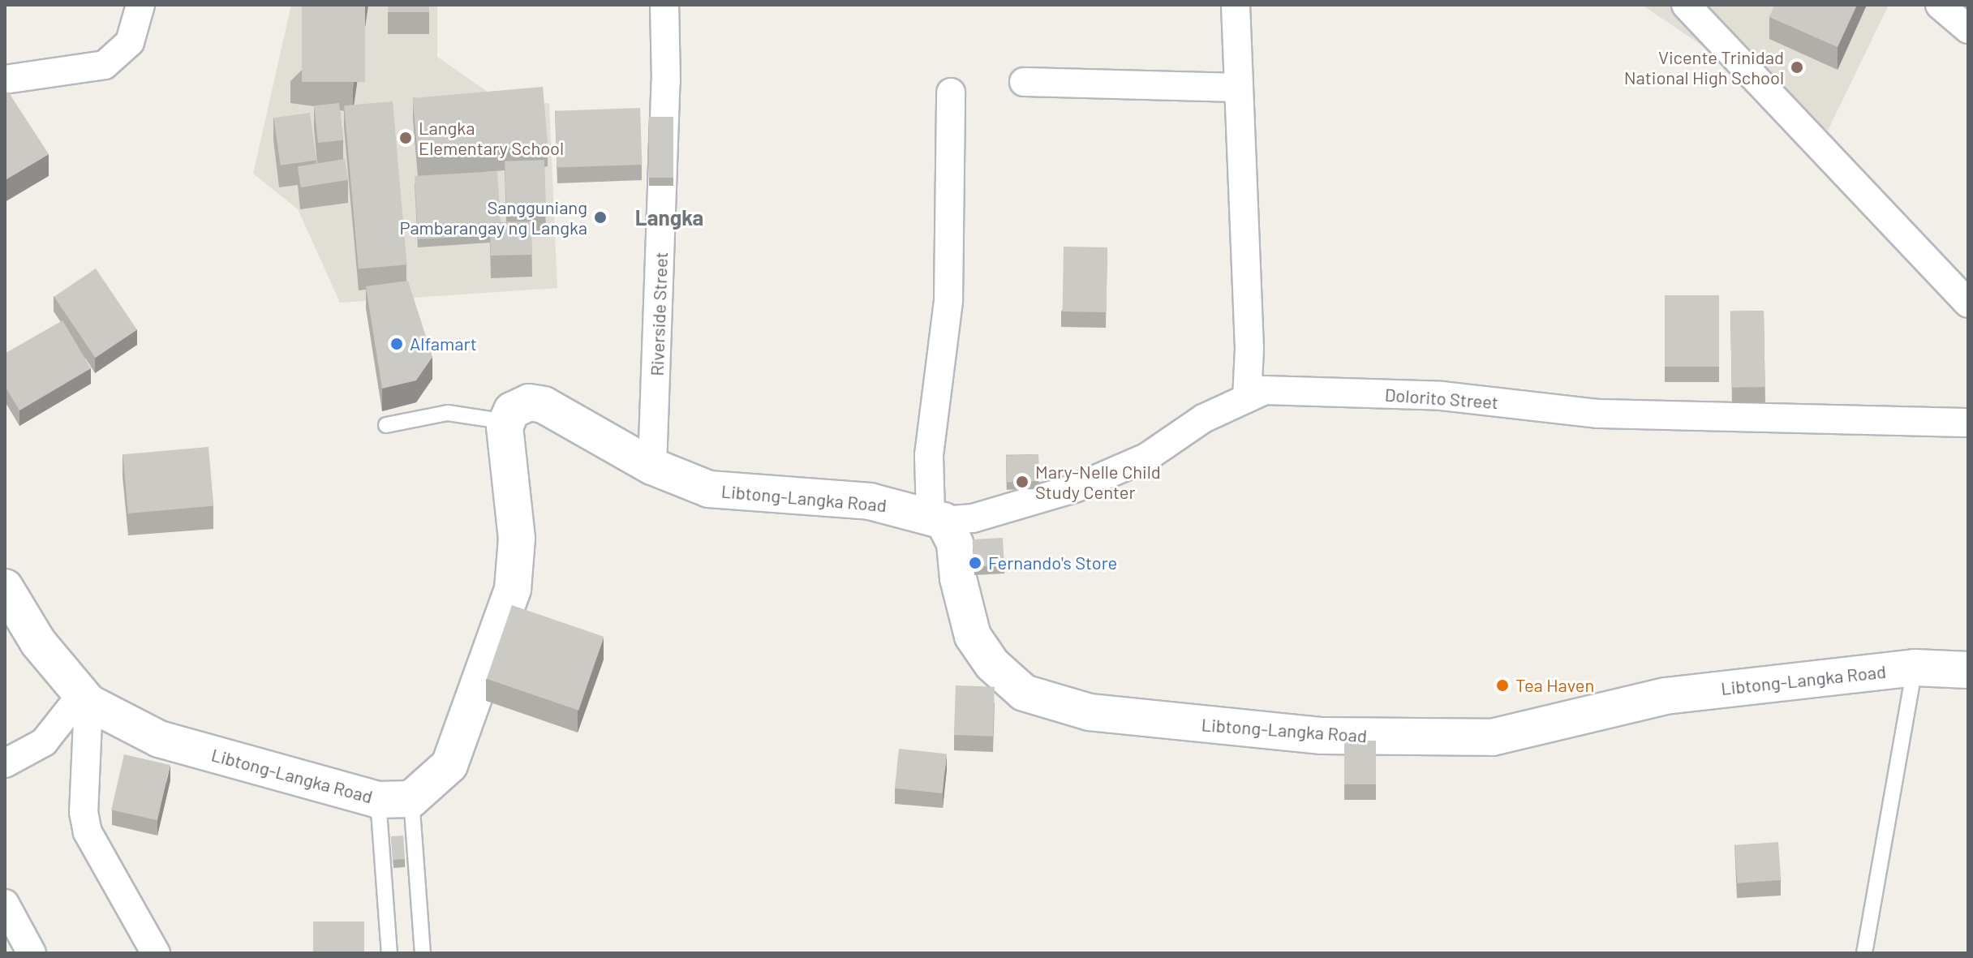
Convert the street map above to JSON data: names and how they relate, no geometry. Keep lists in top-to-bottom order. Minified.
{"streets":{"main road":["Libtong-Langka Road"],"street":["Riverside Street","Dolorito Street"]},"crossings":[["Riverside Street","Libtong-Langka Road"],["Dolorito Street","Libtong-Langka Road"]],"districts":["Langka"],"places":["Vicente Trinidad National High School","Langka Elementary School","Sangguniang Pambarangay ng Langka","Alfamart","Mary-Nelle Child Study Center","Fernando's Store","Tea Haven"]}
